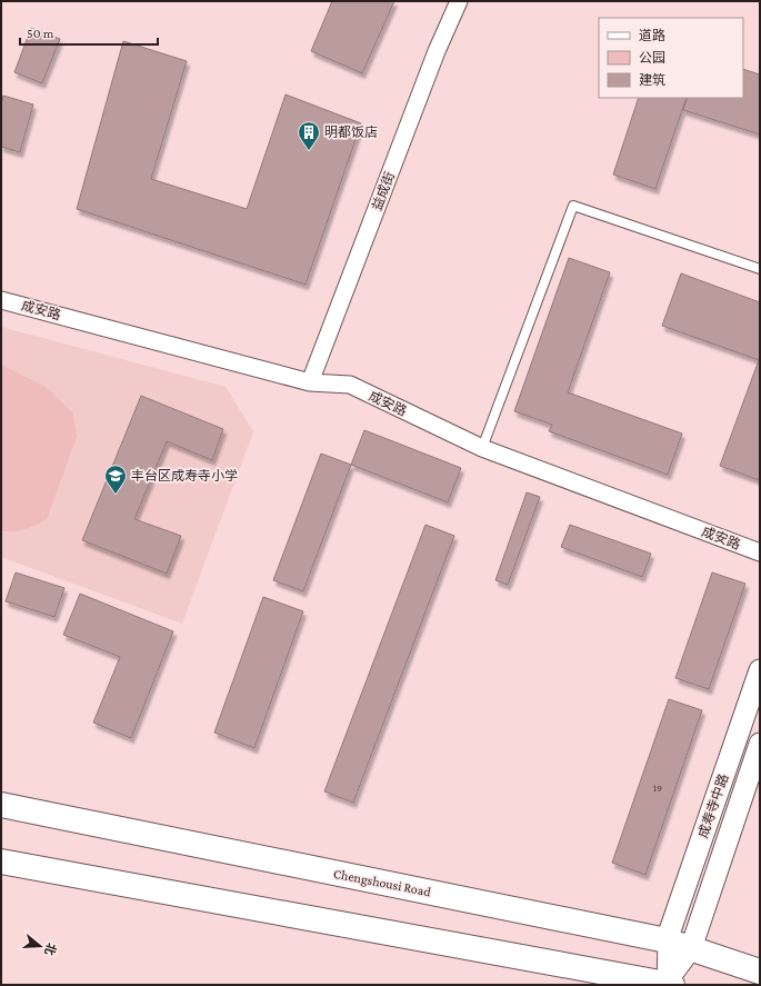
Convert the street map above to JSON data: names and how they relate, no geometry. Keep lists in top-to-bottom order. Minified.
{"streets":{"main road":["Chengshousi Road"],"street":["益成街","成安路","成寿寺中路"]},"crossings":[["益成街","成安路"],["成寿寺中路","Chengshousi Road"]],"places":{"building":["明都饭店"],"school or university":["丰台区成寿寺小学"]},"house_numbers":["19"],"legend":["道路","公园","建筑"],"scale_bar":"50 m","north":"right"}
